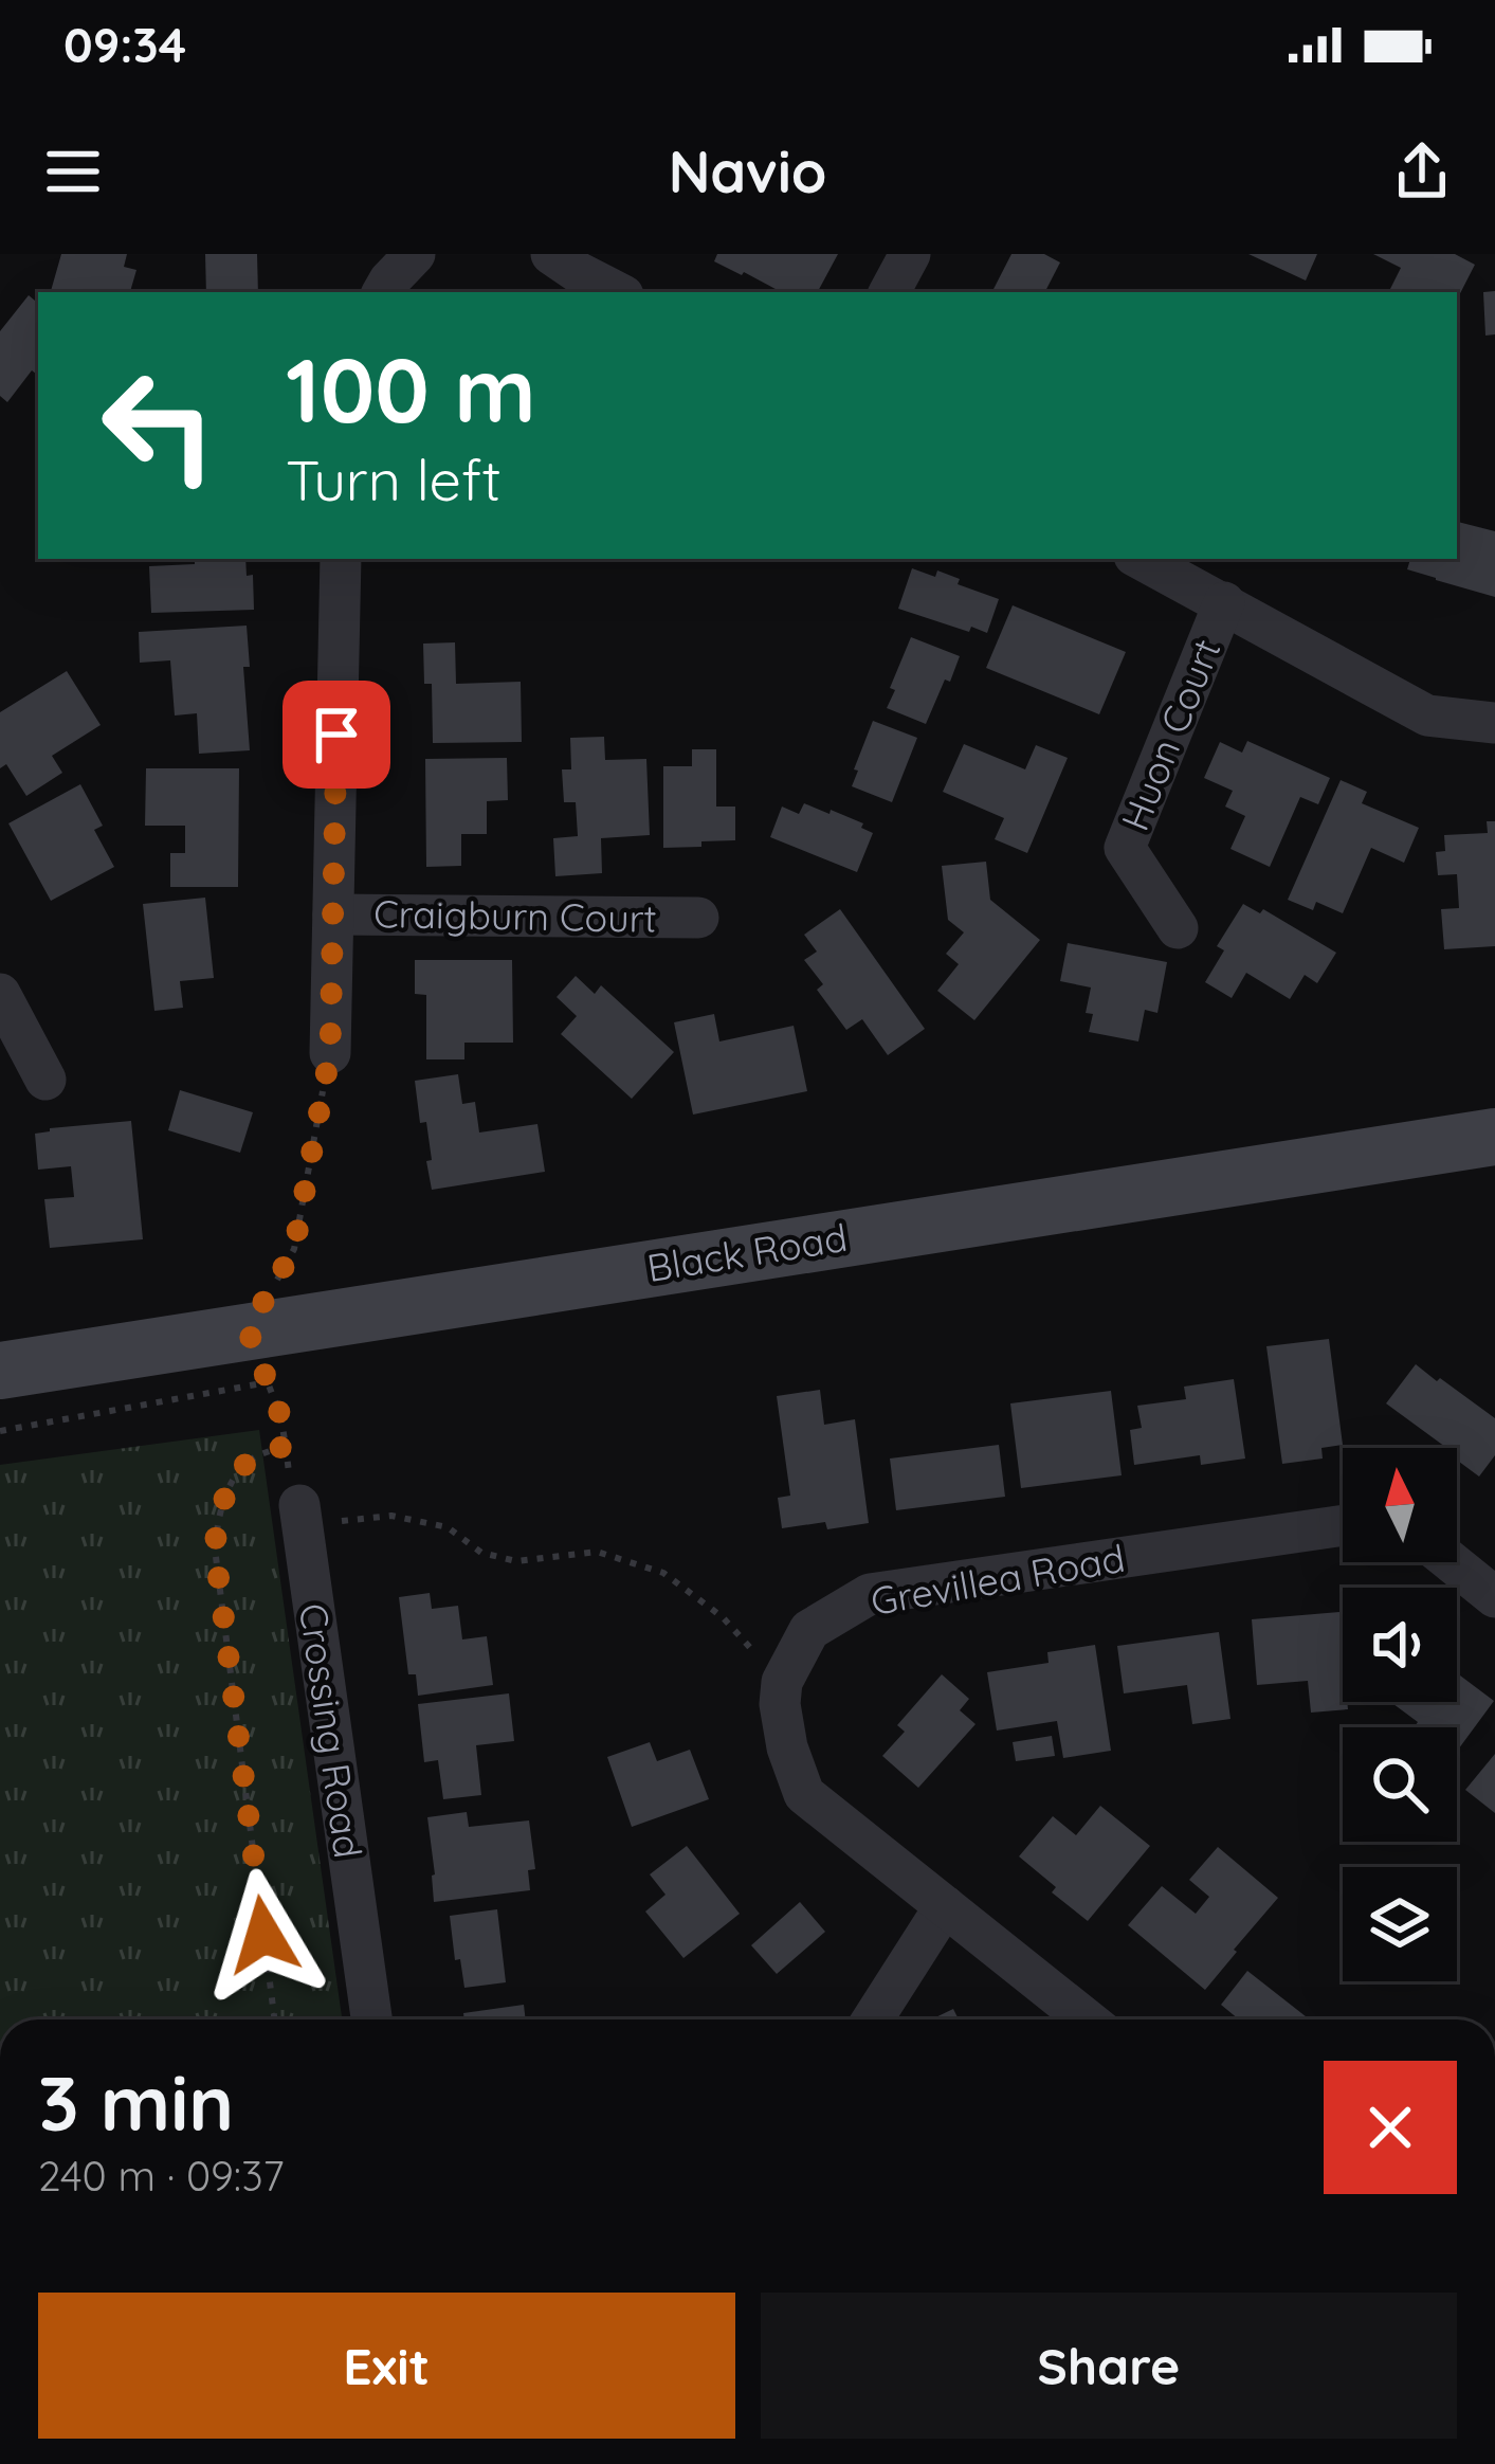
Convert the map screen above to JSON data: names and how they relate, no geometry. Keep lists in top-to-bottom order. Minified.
{"streets":{"main road":["Black Road"],"street":["Huon Court","Craigburn Court","Grevillea Road","Crossing Road"]},"north":"top","page":{"status":"09:34","header":"Navio","turn":["100 m","Turn left"],"heading":["3 min","240 m · 09:37"],"buttons":["Exit","Share"]}}
